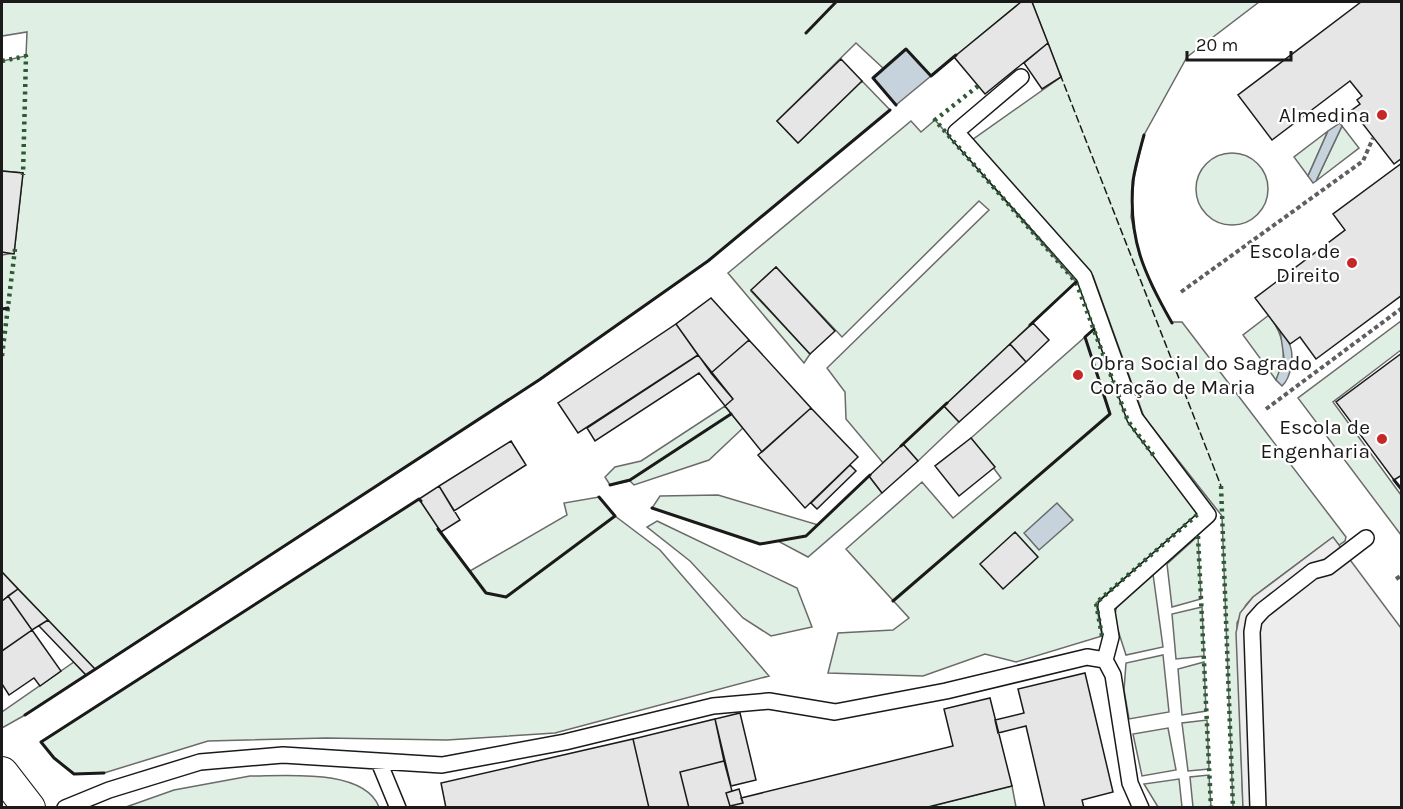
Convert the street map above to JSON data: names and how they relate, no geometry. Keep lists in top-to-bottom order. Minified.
{"places":["Almedina","Escola de Direito","Obra Social do Sagrado Coração de Maria","Escola de Engenharia"],"scale_bar":"20 m"}
